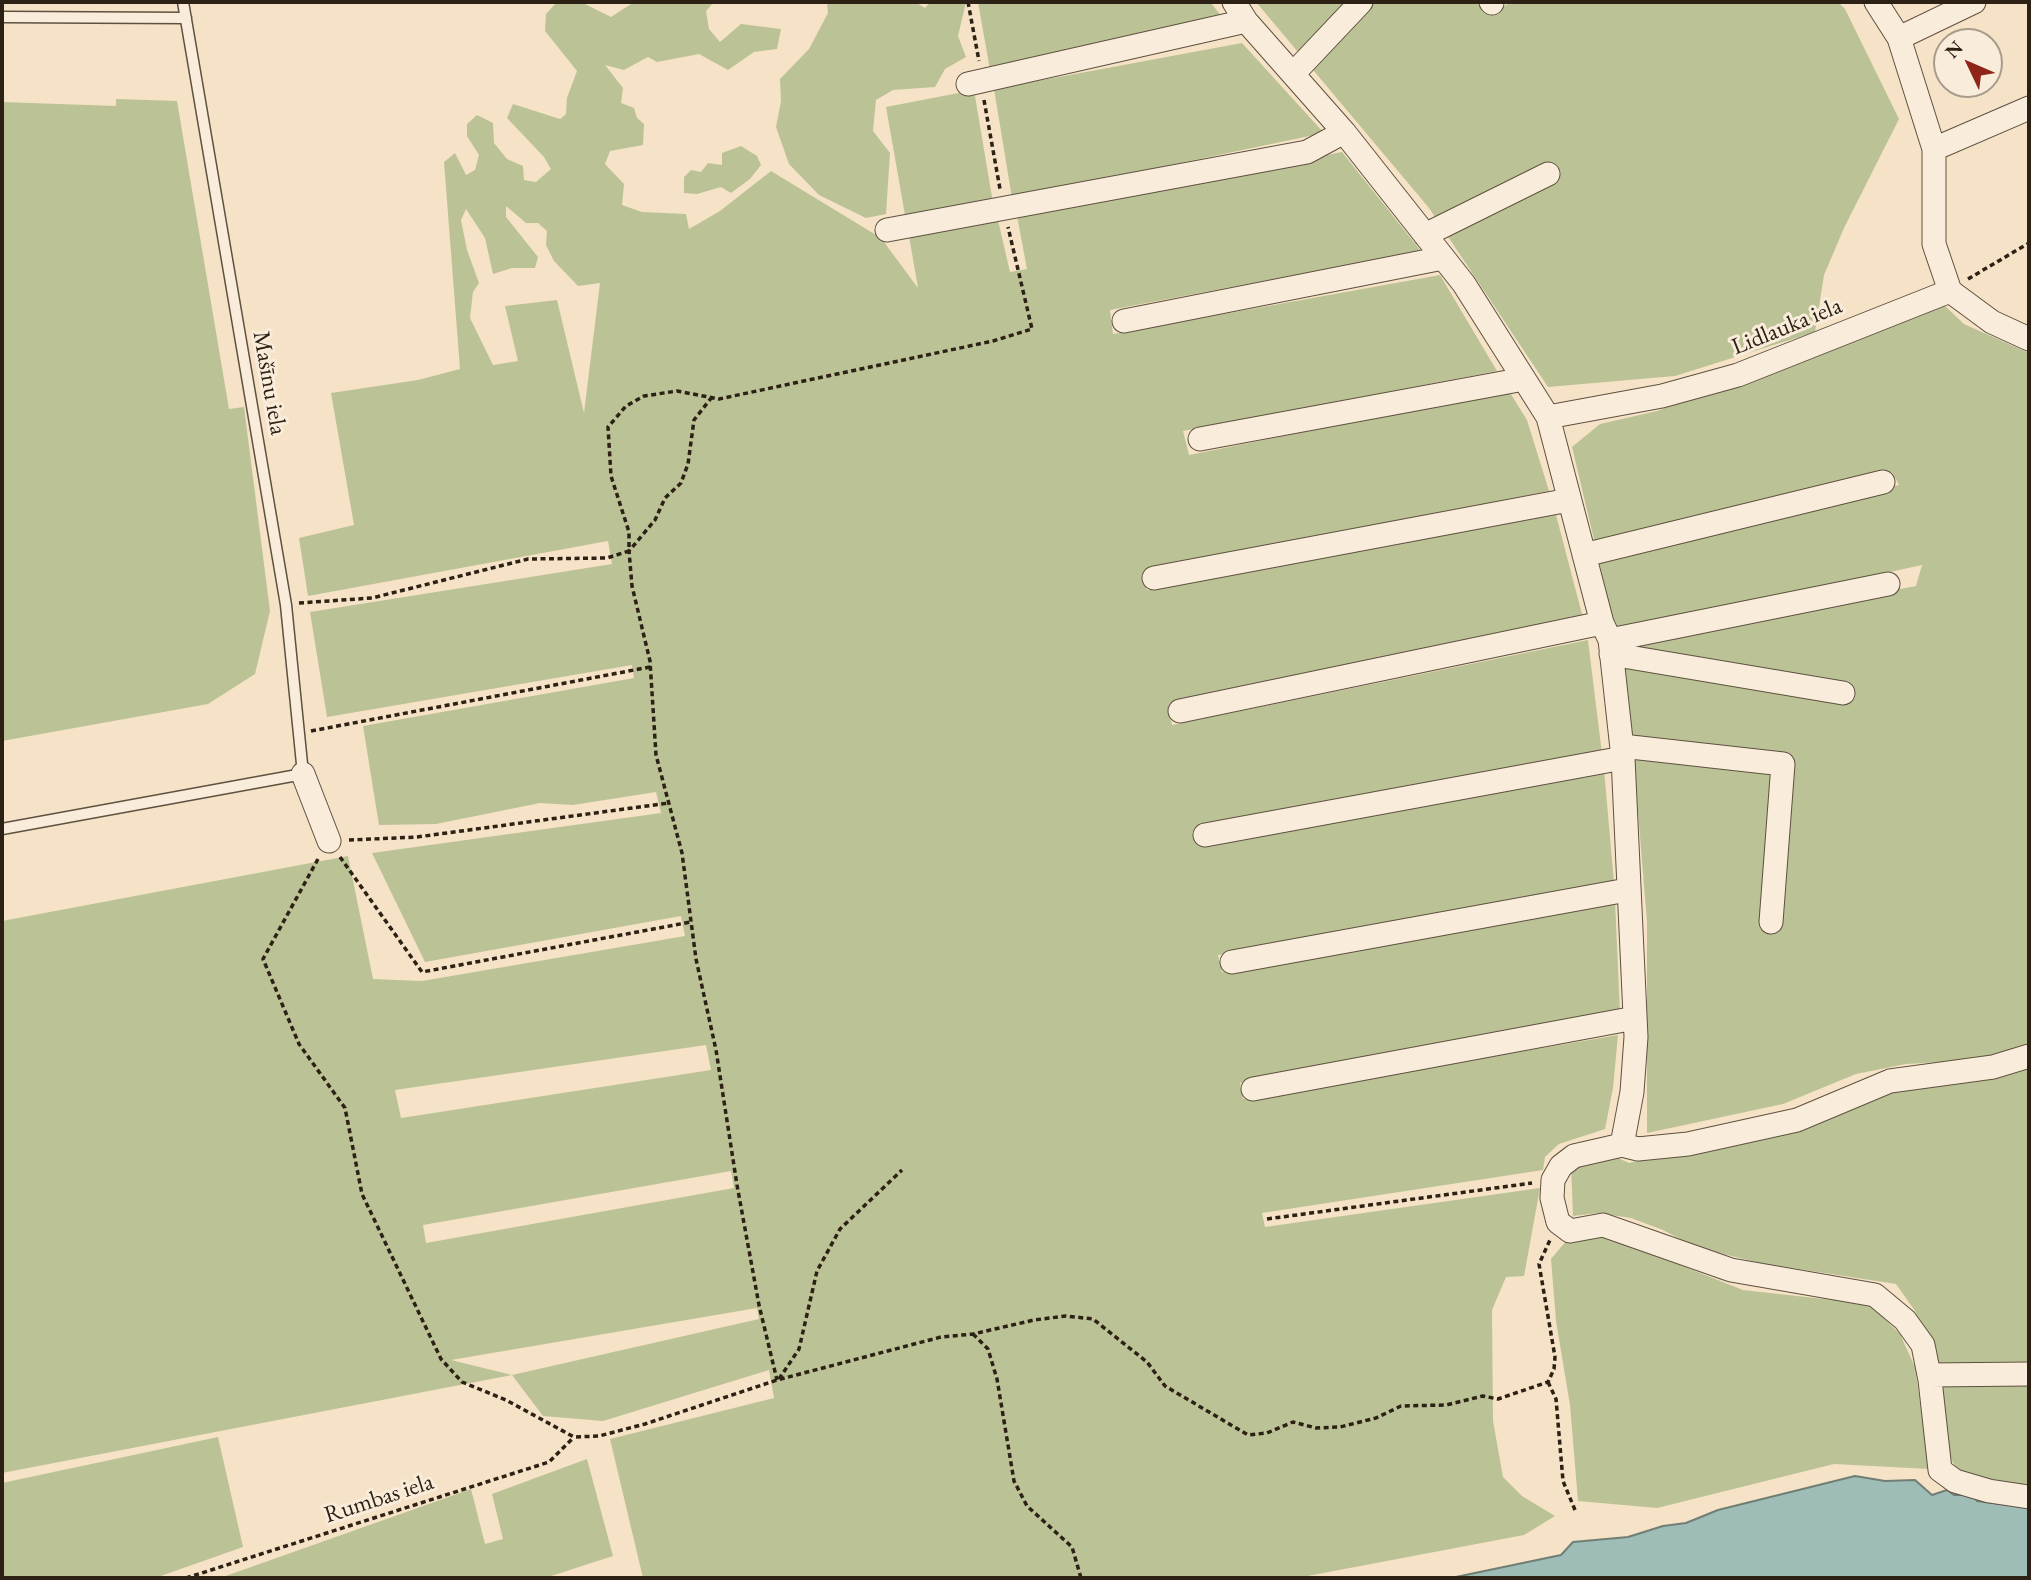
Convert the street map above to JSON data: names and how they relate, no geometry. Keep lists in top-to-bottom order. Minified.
{"streets":{"street":["Lidlauka iela"],"lane":["Mašīnu iela"],"path":["Rumbas iela"]},"north":"top left"}
